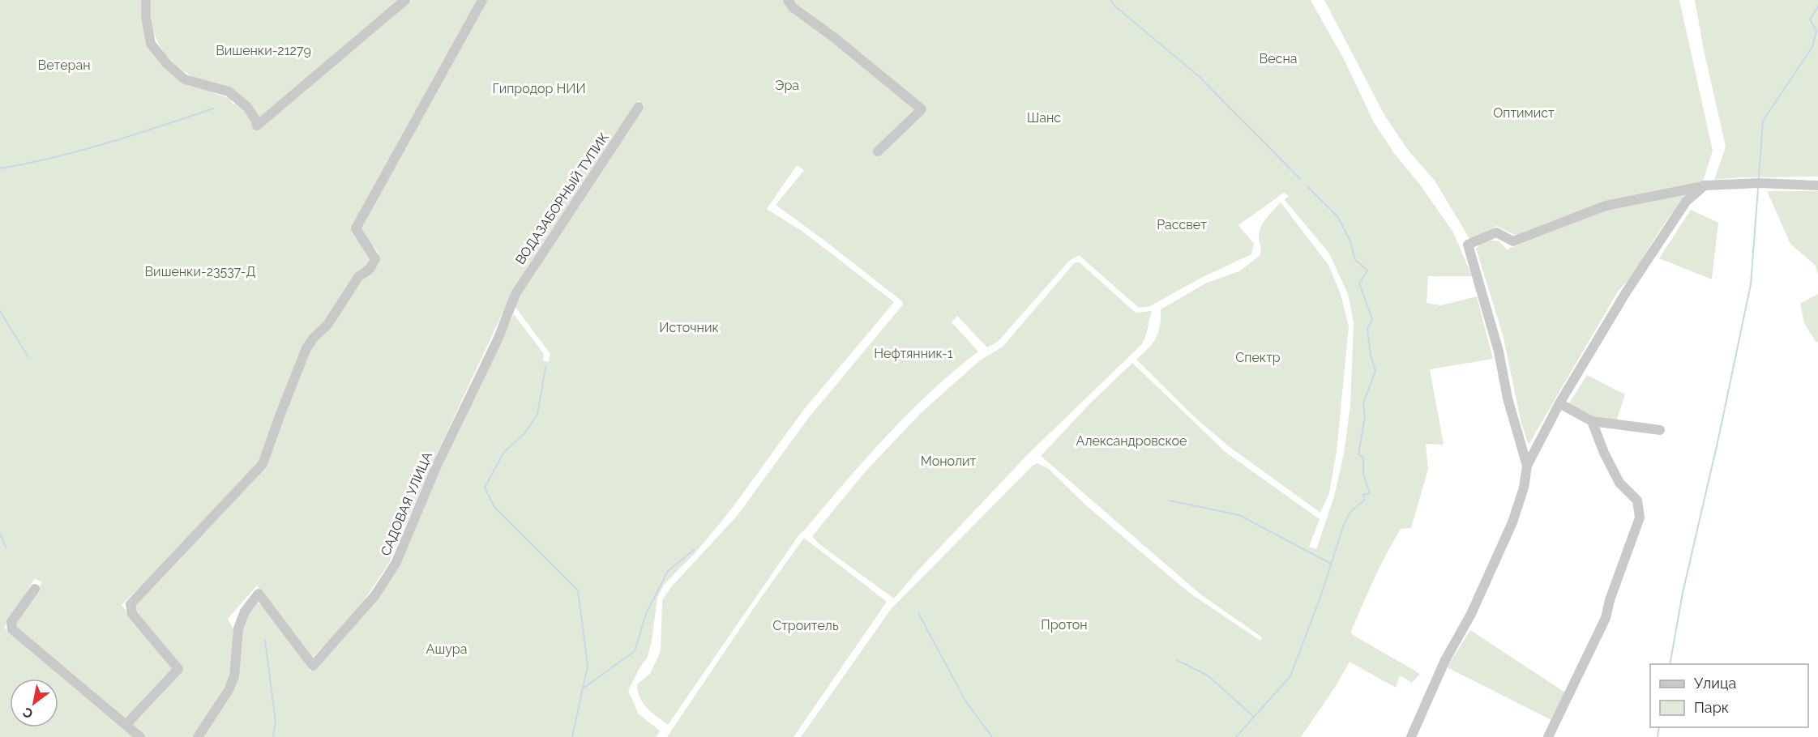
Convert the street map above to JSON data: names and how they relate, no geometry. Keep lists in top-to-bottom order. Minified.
{"streets":{"street":["ВОДАЗАБОРНЫЙ ТУПИК","САДОВАЯ УЛИЦА"]},"crossings":[["ВОДАЗАБОРНЫЙ ТУПИК","САДОВАЯ УЛИЦА"]],"parks":["Вишенки-21279","Весна","Ветеран","Эра","Гипродор НИИ","Оптимист","Шанс","Рассвет","Вишенки-23537-Д","Источник","Нефтянник-1","Спектр","Александровское","Монолит","Протон","Строитель","Ашура"],"legend":["Улица","Парк"],"north":"bottom left"}
